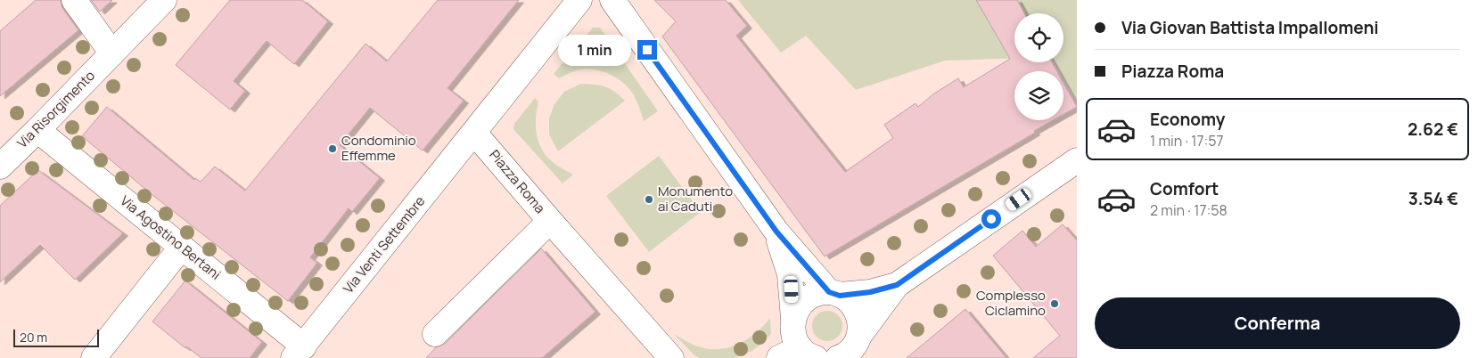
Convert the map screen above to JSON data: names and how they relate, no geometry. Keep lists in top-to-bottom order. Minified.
{"streets":{"street":["Via Risorgimento","Piazza Roma","Via Agostino Bertani","Via Venti Settembre"]},"crossings":[["Via Risorgimento","Via Agostino Bertani"],["Piazza Roma","Via Venti Settembre"],["Via Agostino Bertani","Via Venti Settembre"]],"places":["Condominio Effemme","Monumento ai Caduti","Complesso Ciclamino"],"scale_bar":"20 m","page":{"banner":["Via Giovan Battista Impallomeni","Piazza Roma"],"bubble":"1 min","list":[{"name":"Economy","note":"1 min · 17:57","value":"2.62 €"},{"name":"Comfort","note":"2 min · 17:58","value":"3.54 €"}],"buttons":"Conferma","scale":"20 m"}}
